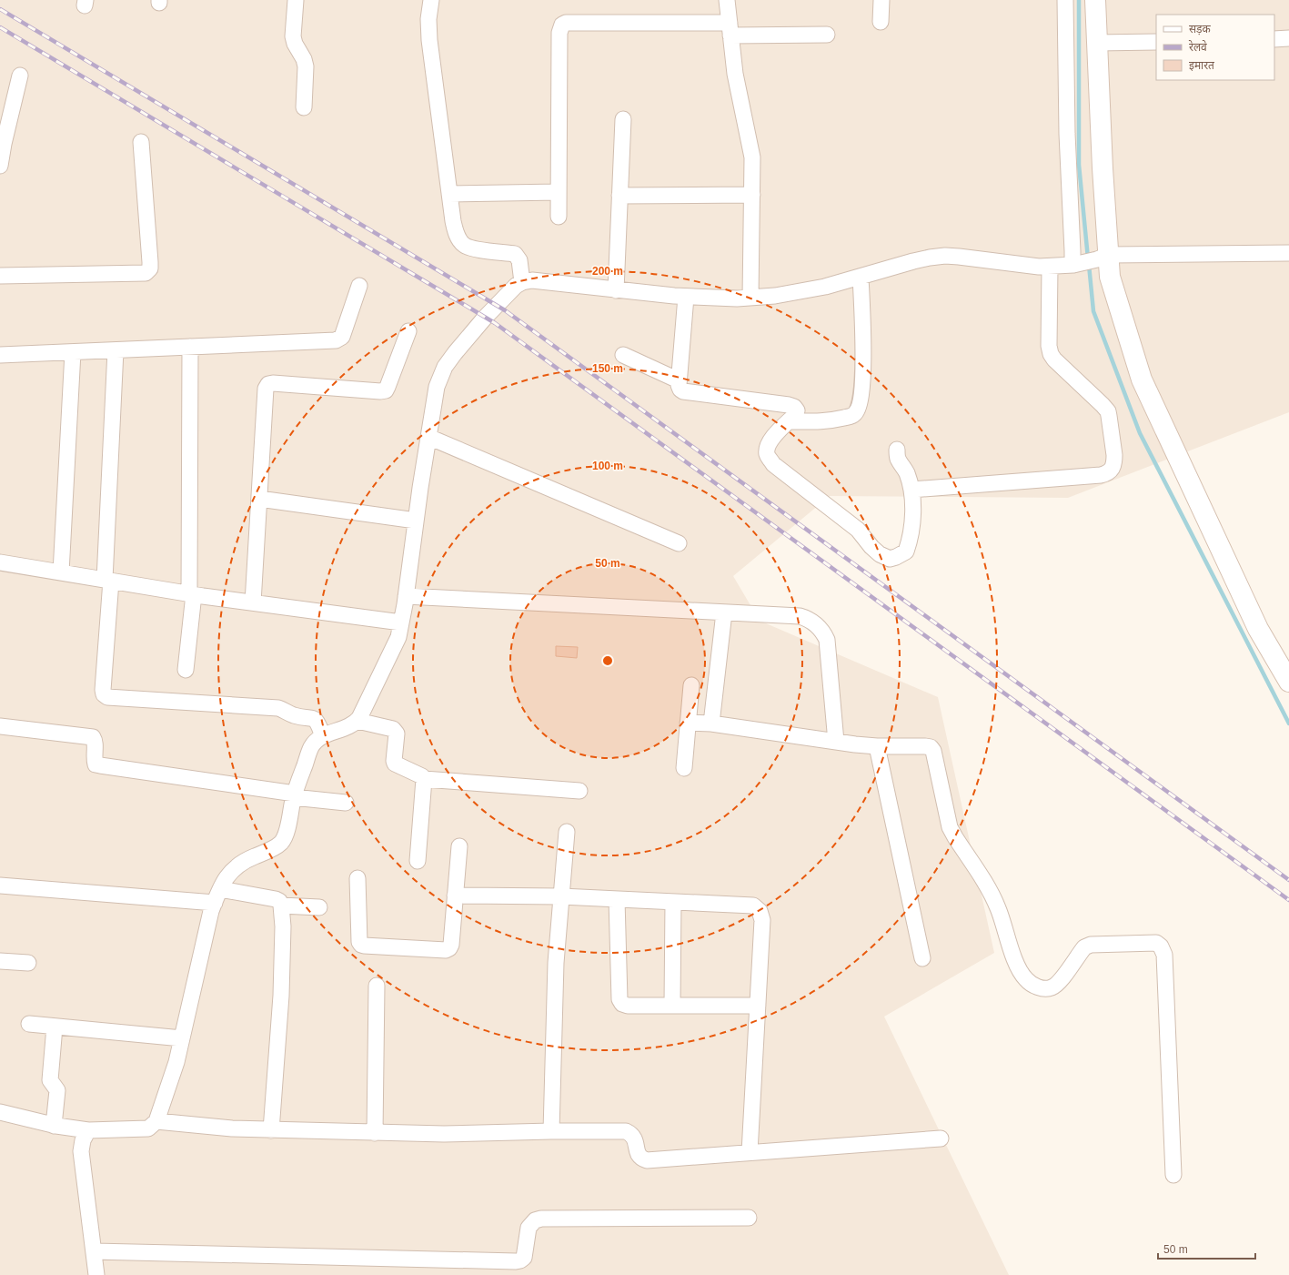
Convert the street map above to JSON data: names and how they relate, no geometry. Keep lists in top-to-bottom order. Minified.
{"legend":["सड़क","रेलवे","इमारत"],"scale_bar":"50 m","rings":["200 m","150 m","100 m","50 m"]}
